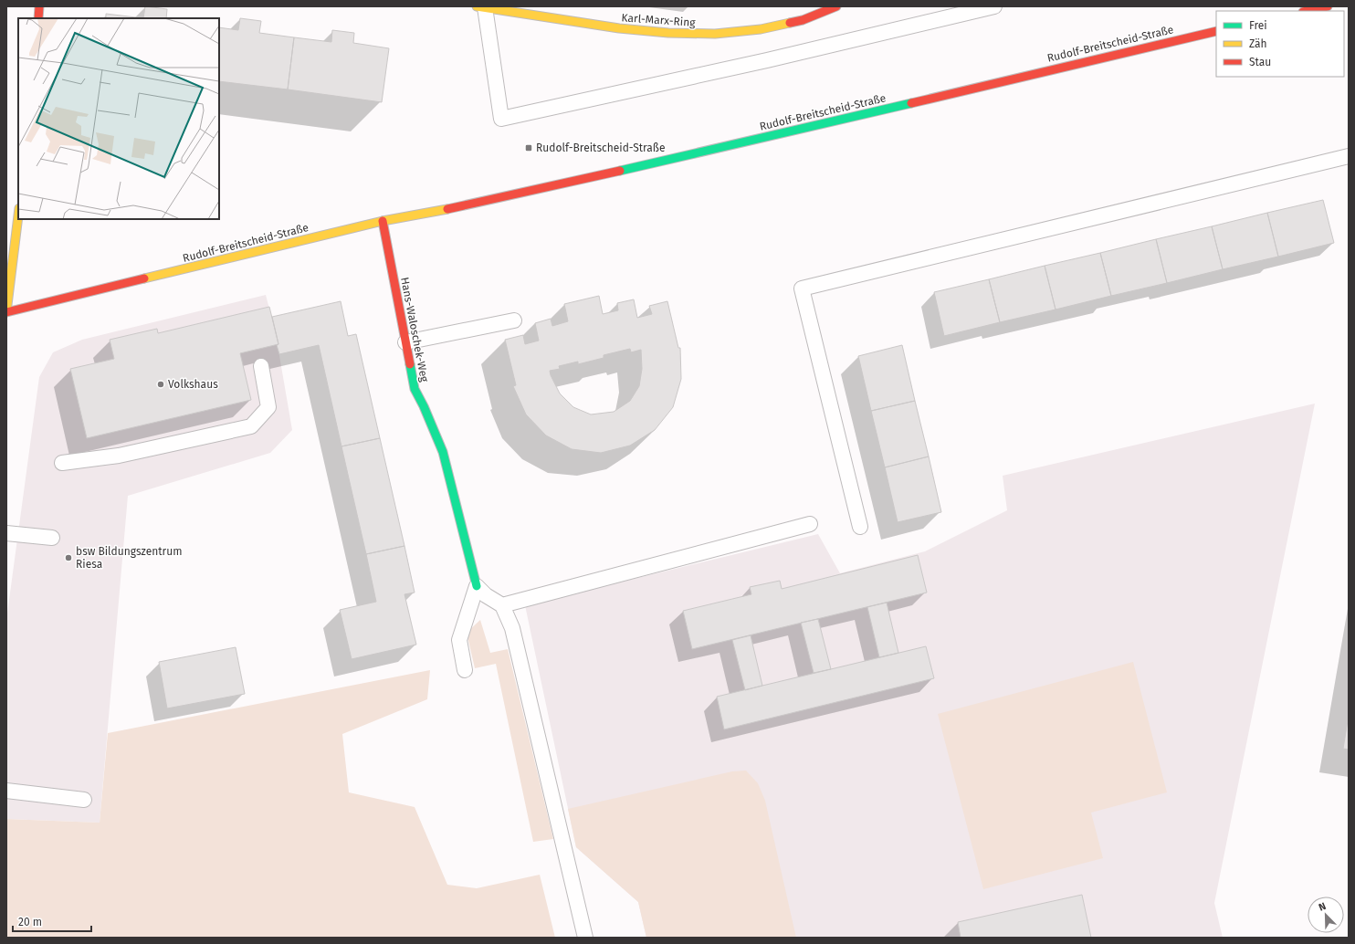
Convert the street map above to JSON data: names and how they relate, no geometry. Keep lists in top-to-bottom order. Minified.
{"streets":{"main road":["Karl-Marx-Ring","Rudolf-Breitscheid-Straße","Hans-Waloschek-Weg"]},"crossings":[["Rudolf-Breitscheid-Straße","Hans-Waloschek-Weg"]],"places":{"transit":["Rudolf-Breitscheid-Straße"],"other":["Volkshaus","bsw Bildungszentrum Riesa"]},"legend":["Frei","Zäh","Stau"],"scale_bar":"20 m","north":"top left"}
